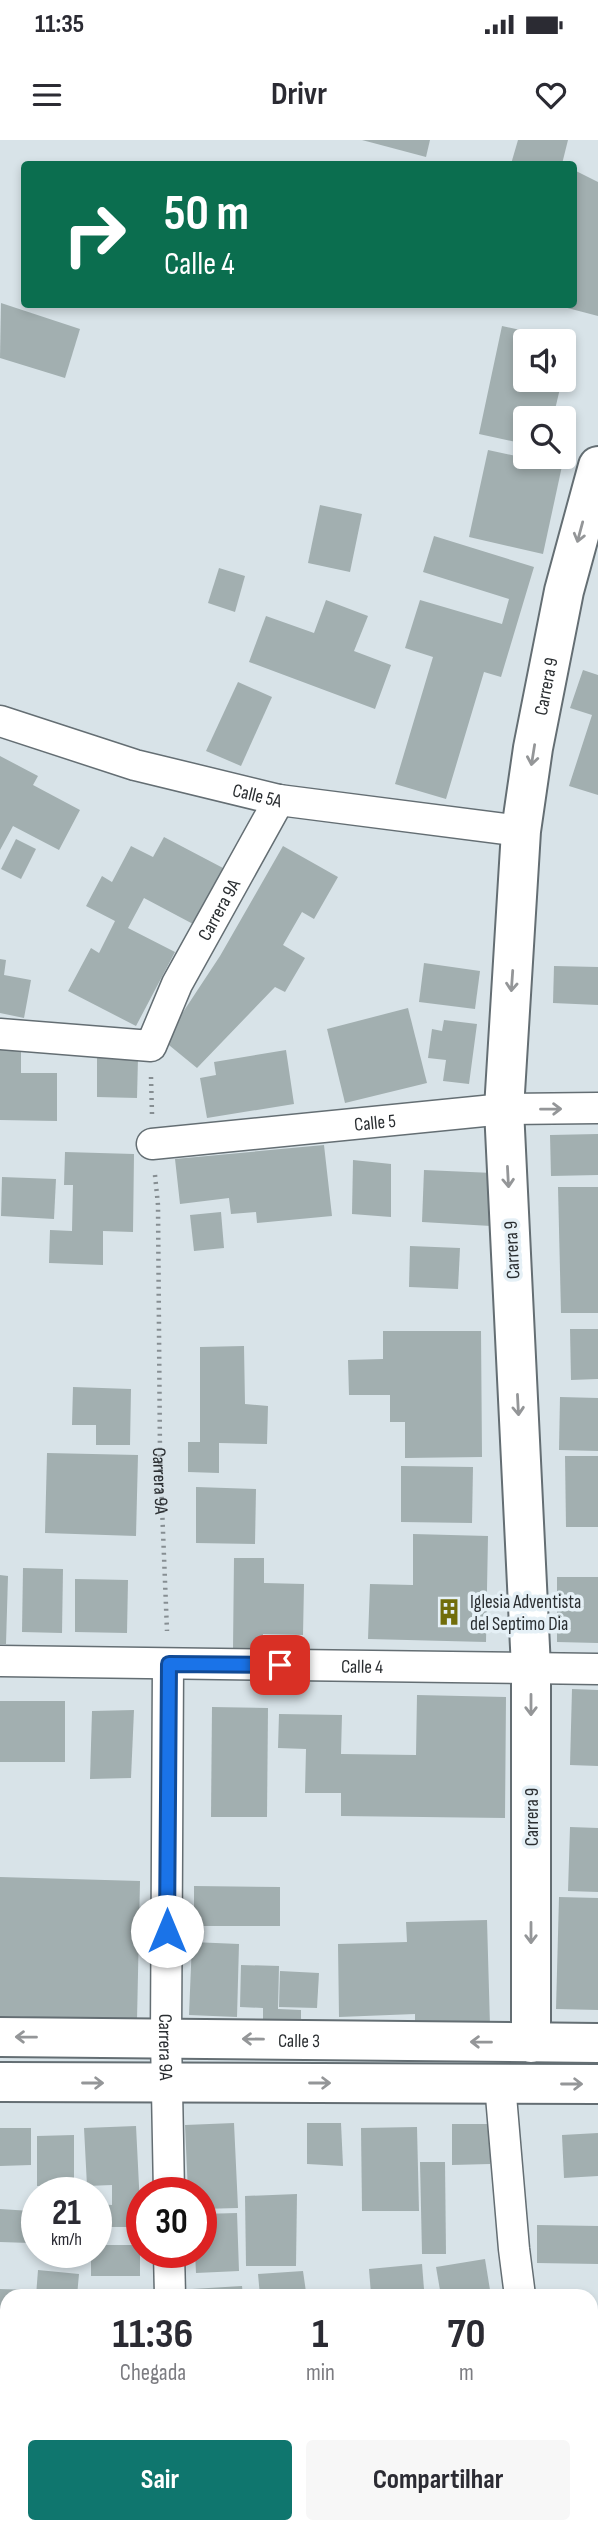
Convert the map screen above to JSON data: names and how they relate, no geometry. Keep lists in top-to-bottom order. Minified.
{"streets":{"street":["Carrera 9","Calle 5A","Carrera 9A","Calle 5","Calle 4","Calle 3"]},"crossings":[["Carrera 9","Calle 5A"],["Carrera 9","Calle 5"],["Carrera 9","Calle 4"],["Carrera 9","Calle 3"],["Calle 5A","Carrera 9A"],["Carrera 9A","Calle 5"],["Carrera 9A","Calle 4"],["Carrera 9A","Calle 3"]],"one_way":["Carrera 9"],"places":{"building":["Iglesia Adventista del Septimo Dia"]},"page":{"status":"11:35","header":"Drivr","turn":["50 m","Calle 4"],"speed":"21 km/h","limit":"30","eta":["11:36","Chegada","1","min","70","m"],"buttons":["Sair","Compartilhar"]}}
